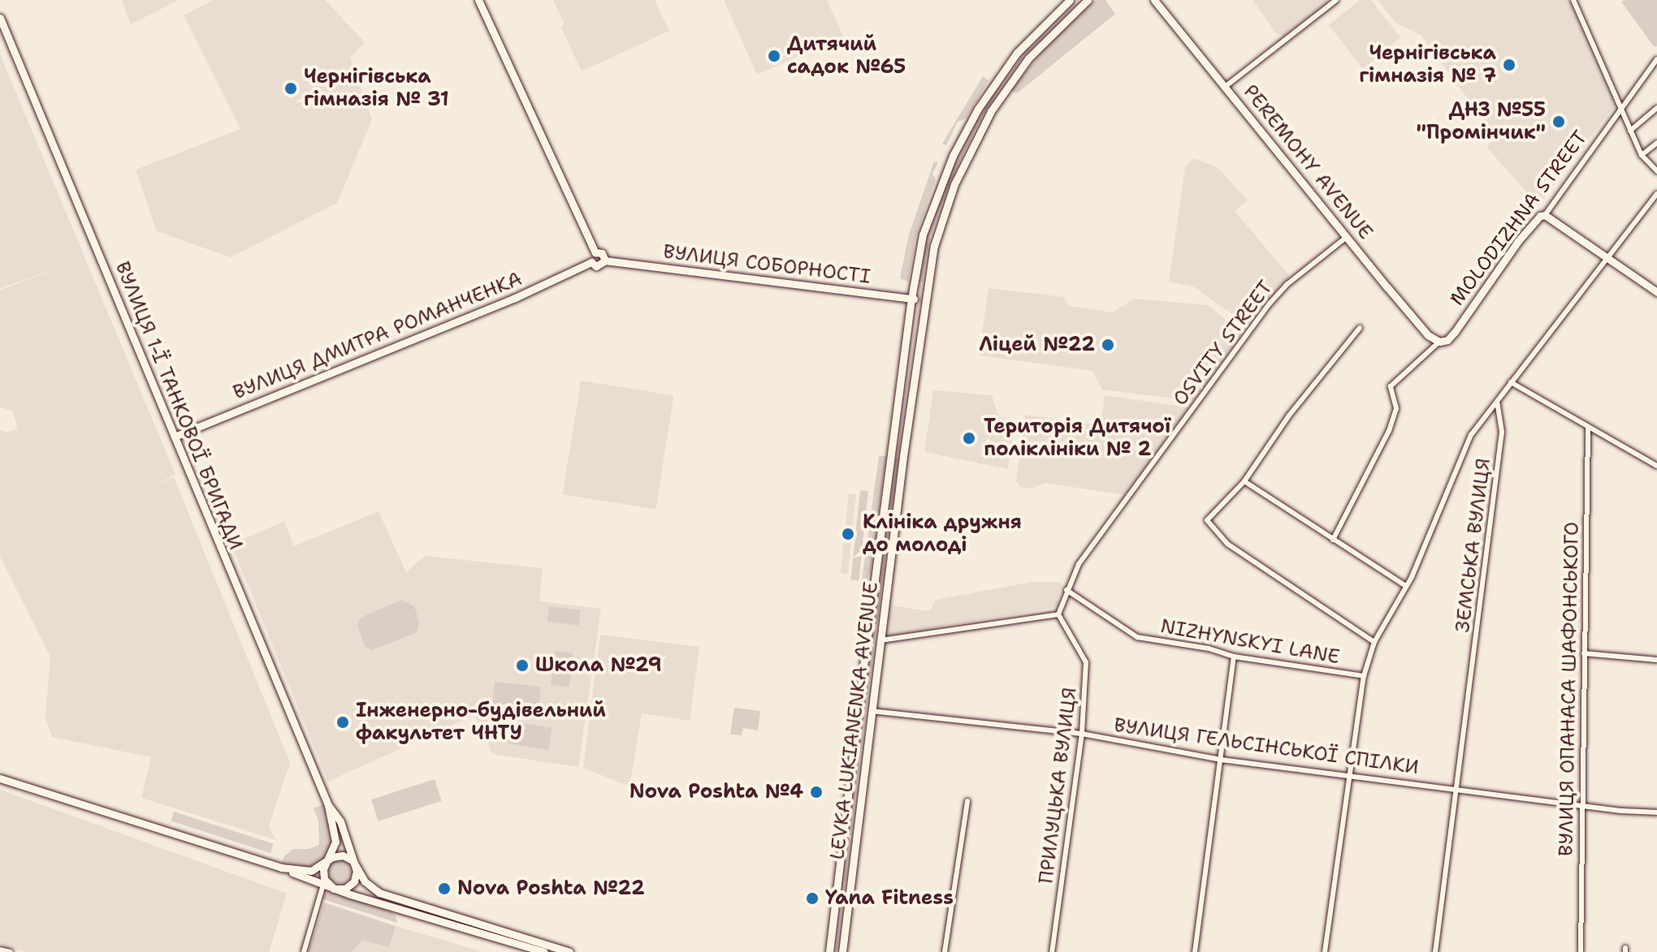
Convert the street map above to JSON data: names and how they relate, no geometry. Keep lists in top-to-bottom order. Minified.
{"streets":{"main road":["PEREMOHY AVENUE","MOLODIZHNA STREET","ВУЛИЦЯ СОБОРНОСТІ","ВУЛИЦЯ ДМИТРА РОМАНЧЕНКА","ВУЛИЦЯ 1-Ї ТАНКОВОЇ БРИГАДИ","LEVKA LUKIANENKA AVENUE"],"street":["OSVITY STREET","ЗЕМСЬКА ВУЛИЦЯ","NIZHYNSKYI LANE","ВУЛИЦЯ ОПАНАСА ШАФОНСЬКОГО","ВУЛИЦЯ ГЕЛЬСІНСЬКОЇ СПІЛКИ","ПРИЛУЦЬКА ВУЛИЦЯ"]},"crossings":[["PEREMOHY AVENUE","MOLODIZHNA STREET"],["PEREMOHY AVENUE","OSVITY STREET"],["ВУЛИЦЯ СОБОРНОСТІ","ВУЛИЦЯ ДМИТРА РОМАНЧЕНКА"],["ВУЛИЦЯ СОБОРНОСТІ","LEVKA LUKIANENKA AVENUE"],["ВУЛИЦЯ ДМИТРА РОМАНЧЕНКА","ВУЛИЦЯ 1-Ї ТАНКОВОЇ БРИГАДИ"],["OSVITY STREET","NIZHYNSKYI LANE"],["OSVITY STREET","ПРИЛУЦЬКА ВУЛИЦЯ"],["ЗЕМСЬКА ВУЛИЦЯ","ВУЛИЦЯ ГЕЛЬСІНСЬКОЇ СПІЛКИ"],["ВУЛИЦЯ ОПАНАСА ШАФОНСЬКОГО","ВУЛИЦЯ ГЕЛЬСІНСЬКОЇ СПІЛКИ"],["LEVKA LUKIANENKA AVENUE","ВУЛИЦЯ ГЕЛЬСІНСЬКОЇ СПІЛКИ"],["ВУЛИЦЯ ГЕЛЬСІНСЬКОЇ СПІЛКИ","ПРИЛУЦЬКА ВУЛИЦЯ"]],"places":["Дитячий садок №65","Чернігівська гімназія № 7","Чернігівська гімназія № 31","ДНЗ №55 \"Промінчик\"","Ліцей №22","Територія Дитячої поліклініки № 2","Клініка дружня до молоді","Школа №29","Інженерно-будівельний факультет ЧНТУ","Nova Poshta №4","Nova Poshta №22","Yana Fitness"]}
